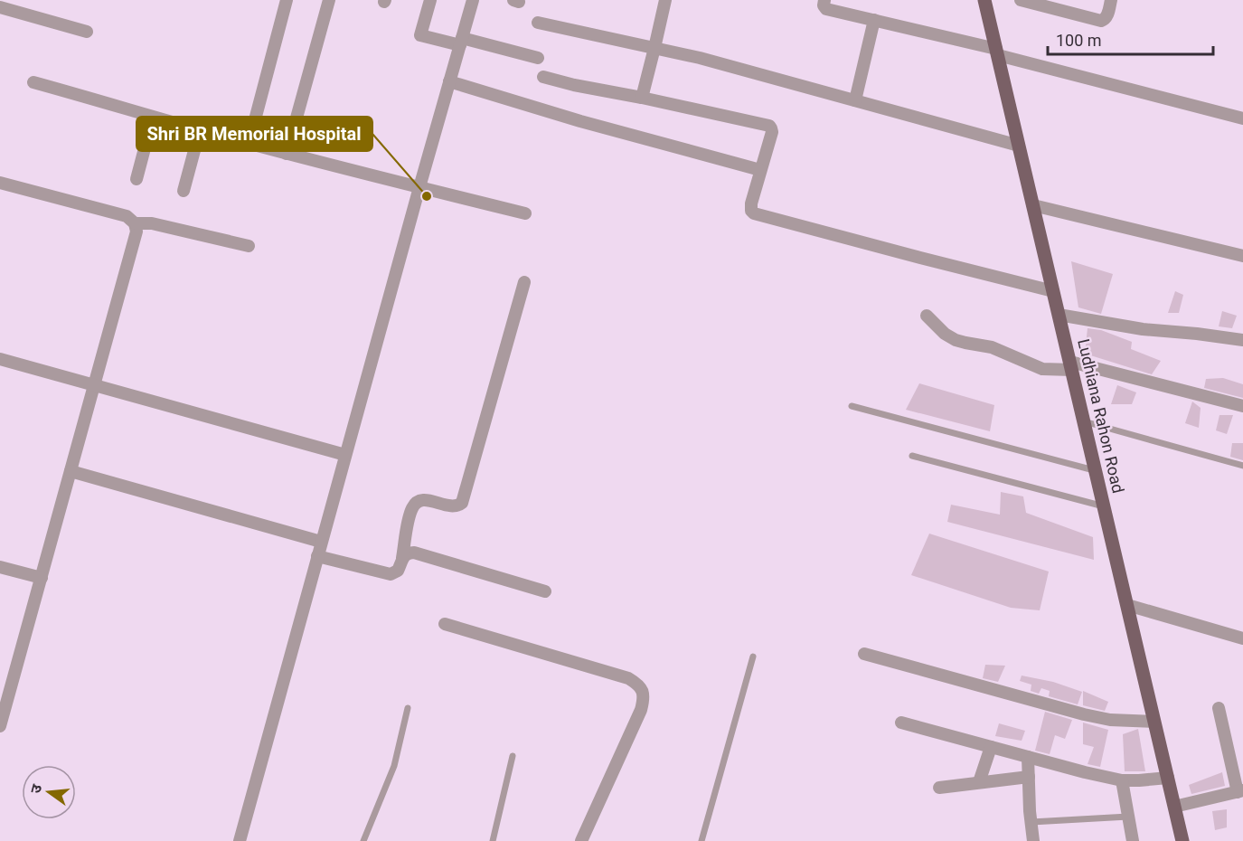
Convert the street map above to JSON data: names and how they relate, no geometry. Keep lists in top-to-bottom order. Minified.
{"streets":{"main road":["Ludhiana Rahon Road"]},"places":["Shri BR Memorial Hospital"],"scale_bar":"100 m","north":"left"}
